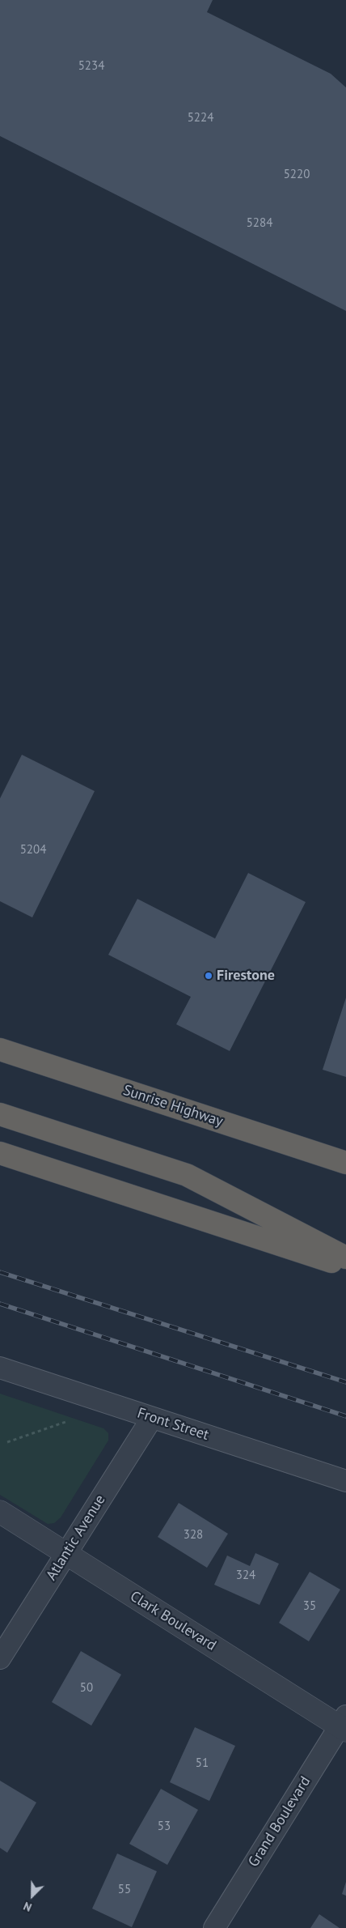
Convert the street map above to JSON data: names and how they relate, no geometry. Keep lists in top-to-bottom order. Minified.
{"streets":{"highway":["Sunrise Highway"],"street":["Front Street","Atlantic Avenue","Clark Boulevard","Grand Boulevard"]},"crossings":[["Front Street","Atlantic Avenue"],["Atlantic Avenue","Clark Boulevard"],["Clark Boulevard","Grand Boulevard"]],"places":["Firestone"],"house_numbers":["5234","5224","5220","5284","5204","328","324","35","50","51","53","55"],"north":"bottom left"}
